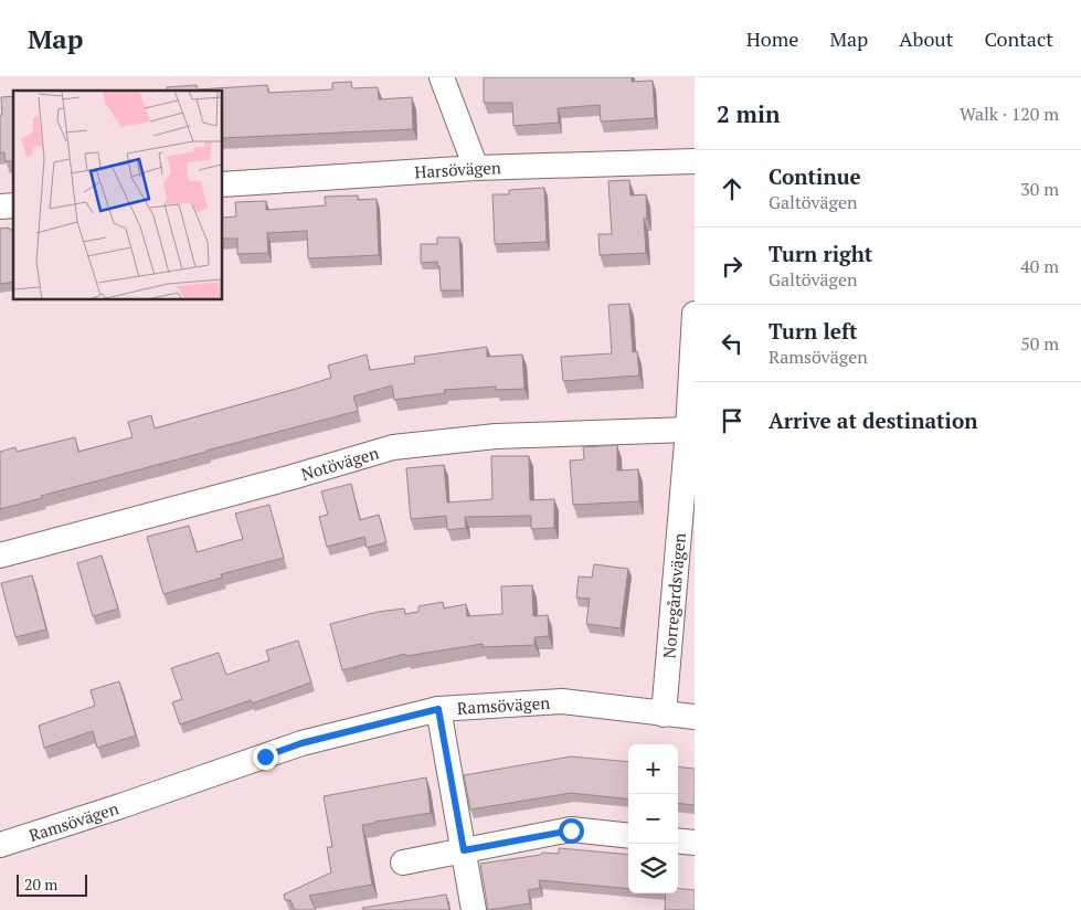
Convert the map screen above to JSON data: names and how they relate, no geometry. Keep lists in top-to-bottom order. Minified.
{"streets":{"street":["Harsövägen","Notövägen","Norregårdsvägen","Ramsövägen"]},"crossings":[["Notövägen","Norregårdsvägen"],["Norregårdsvägen","Ramsövägen"]],"scale_bar":"20 m","page":{"header":"Map","nav":["Home","Map","About","Contact"],"heading":["2 min","Walk · 120 m"],"list":[["Continue","Galtövägen","30 m"],["Turn right","Galtövägen","40 m"],["Turn left","Ramsövägen","50 m"],"Arrive at destination"],"map_buttons":["+","−"],"scale":"20 m"}}
